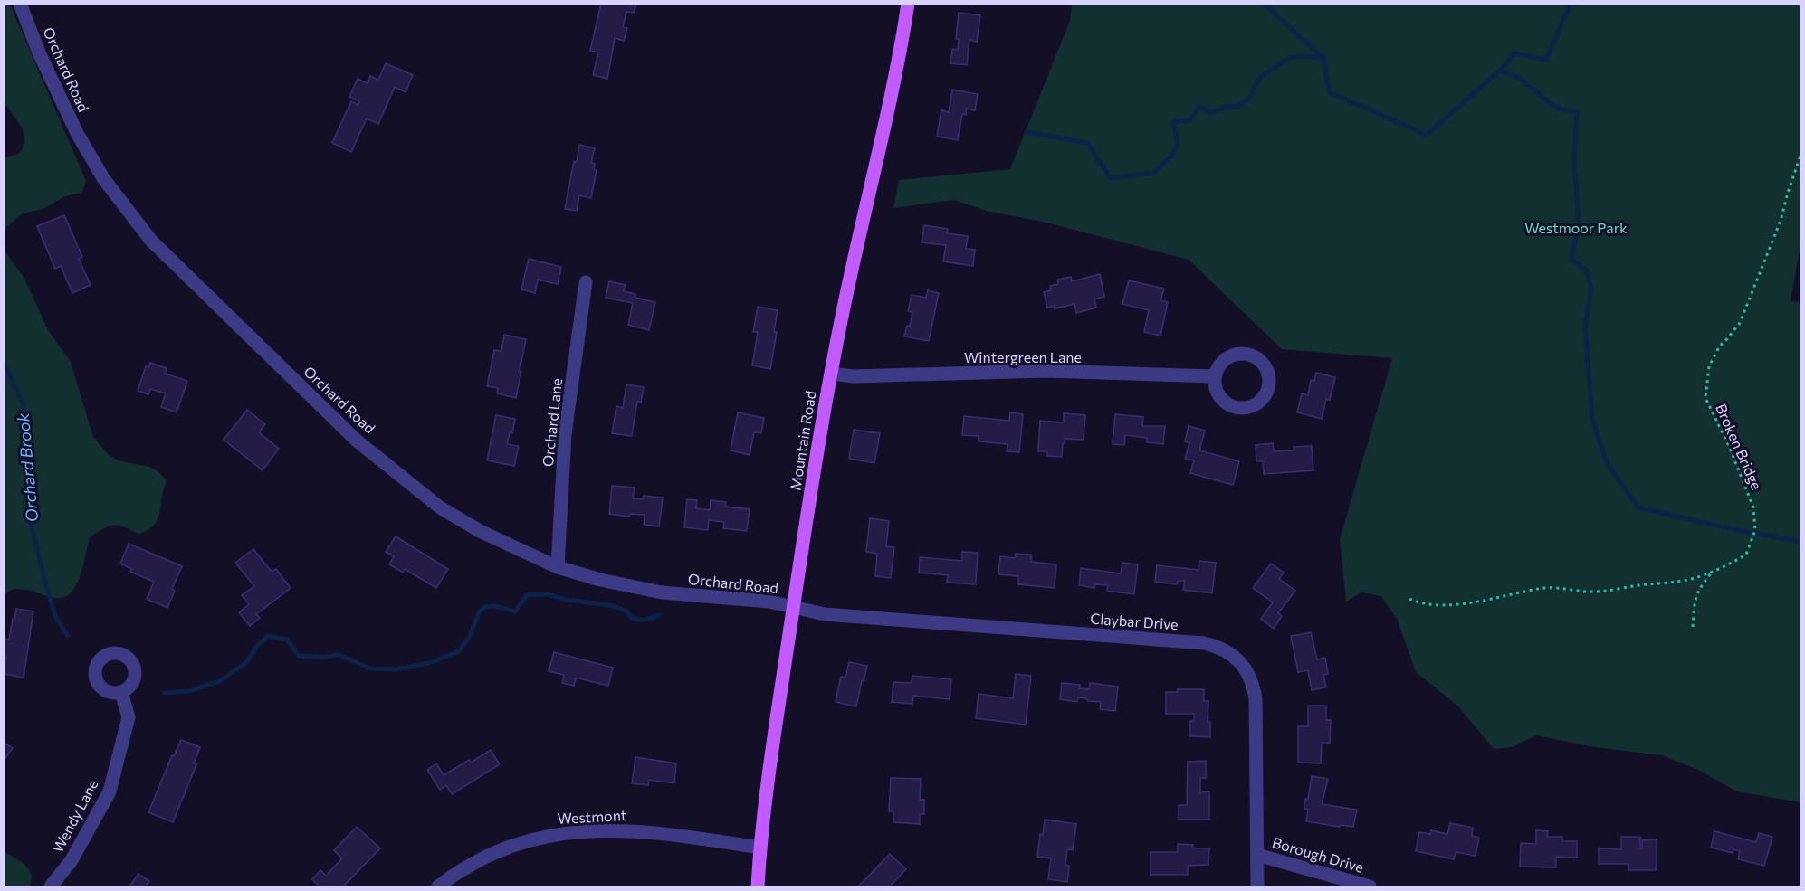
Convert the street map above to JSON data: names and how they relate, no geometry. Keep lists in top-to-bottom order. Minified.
{"streets":{"main road":["Mountain Road"],"street":["Orchard Road","Wintergreen Lane","Orchard Lane","Claybar Drive","Wendy Lane","Westmont","Borough Drive"],"path":["Broken Bridge"]},"crossings":[["Orchard Road","Orchard Lane"],["Orchard Road","Mountain Road"],["Orchard Road","Claybar Drive"],["Wintergreen Lane","Mountain Road"],["Mountain Road","Claybar Drive"],["Mountain Road","Westmont"],["Claybar Drive","Borough Drive"]],"water":["Orchard Brook"],"parks":["Westmoor Park"]}
